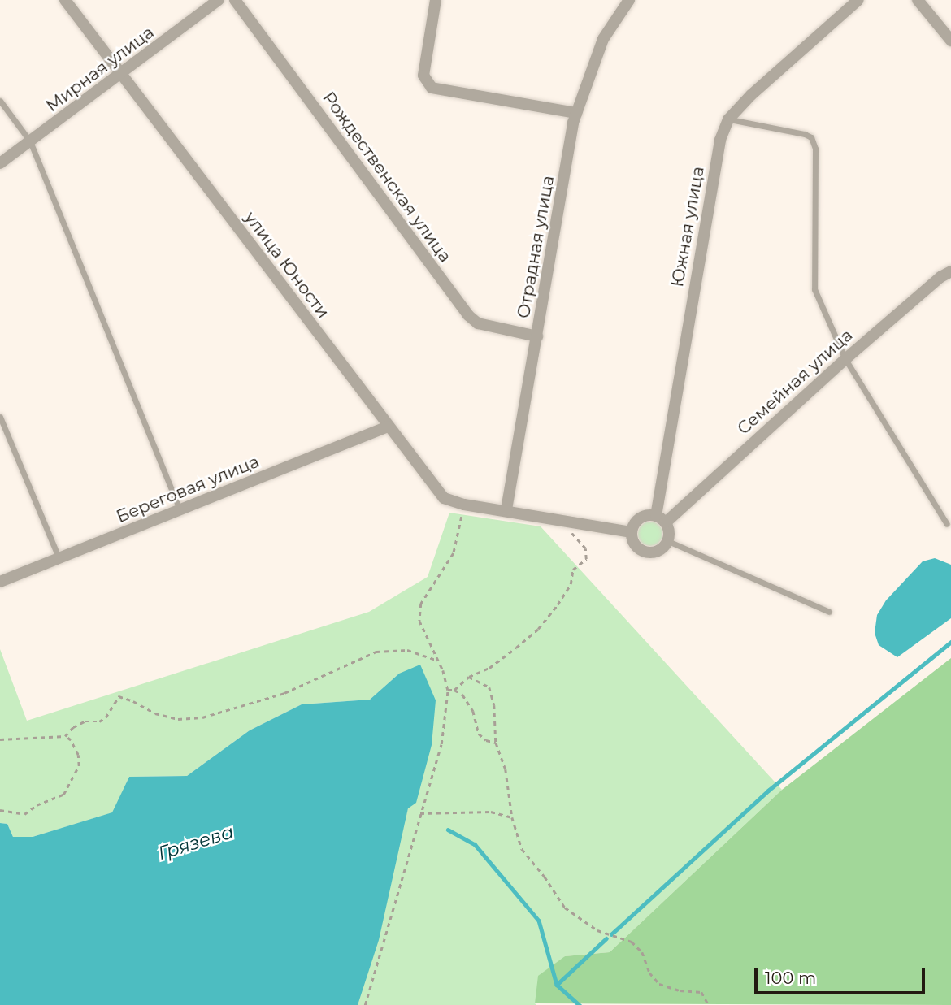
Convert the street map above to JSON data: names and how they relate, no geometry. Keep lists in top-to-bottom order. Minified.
{"streets":{"street":["Мирная улица","Рождественская улица","Южная улица","Отрадная улица","улица Юности","Семейная улица","Береговая улица"]},"crossings":[["Мирная улица","улица Юности"],["Рождественская улица","Отрадная улица"],["Южная улица","улица Юности"],["Южная улица","Семейная улица"],["Отрадная улица","улица Юности"],["улица Юности","Семейная улица"],["улица Юности","Береговая улица"]],"water":["Грязева"],"scale_bar":"100 m"}
